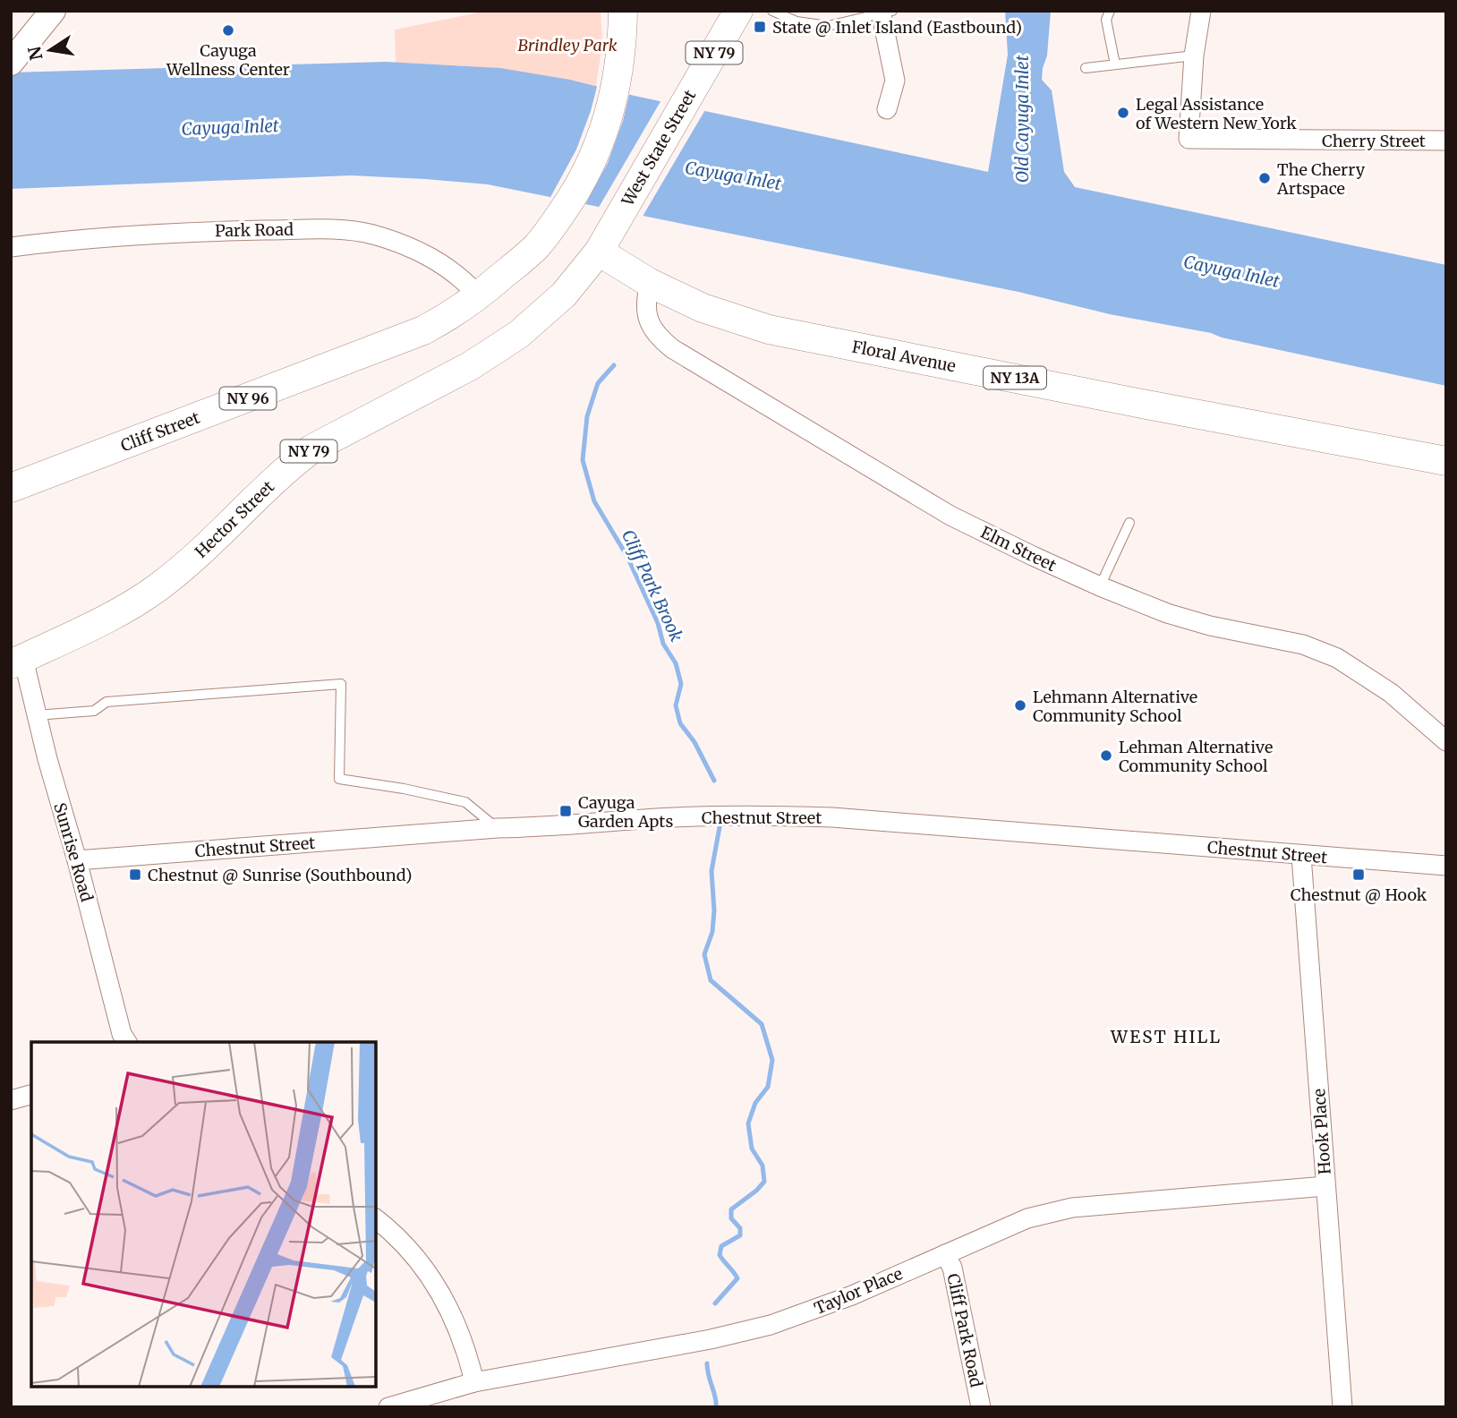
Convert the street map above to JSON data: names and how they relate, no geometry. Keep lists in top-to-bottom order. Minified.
{"streets":{"main road":["NY 79","West State Street","Floral Avenue","NY 13A","NY 96","Cliff Street","Hector Street"],"street":["Cherry Street","Park Road","Elm Street","Chestnut Street","Sunrise Road","Hook Place","Taylor Place","Cliff Park Road"]},"crossings":[["West State Street","Floral Avenue"],["West State Street","Hector Street"],["Park Road","NY 96"],["Park Road","Cliff Street"],["Floral Avenue","Hector Street"],["Floral Avenue","Elm Street"],["NY 96","Cliff Street"],["Hector Street","Sunrise Road"],["Chestnut Street","Sunrise Road"],["Chestnut Street","Hook Place"],["Hook Place","Taylor Place"],["Taylor Place","Cliff Park Road"]],"districts":["WEST HILL"],"water":["Old Cayuga Inlet","Cayuga Inlet","Cliff Park Brook"],"parks":["Brindley Park"],"places":{"transit":["State @ Inlet Island (Eastbound)","Cayuga Garden Apts","Chestnut @ Sunrise (Southbound)","Chestnut @ Hook"],"other":["Cayuga Wellness Center","Legal Assistance of Western New York","The Cherry Artspace","Lehmann Alternative Community School","Lehman Alternative Community School"]},"north":"left"}
